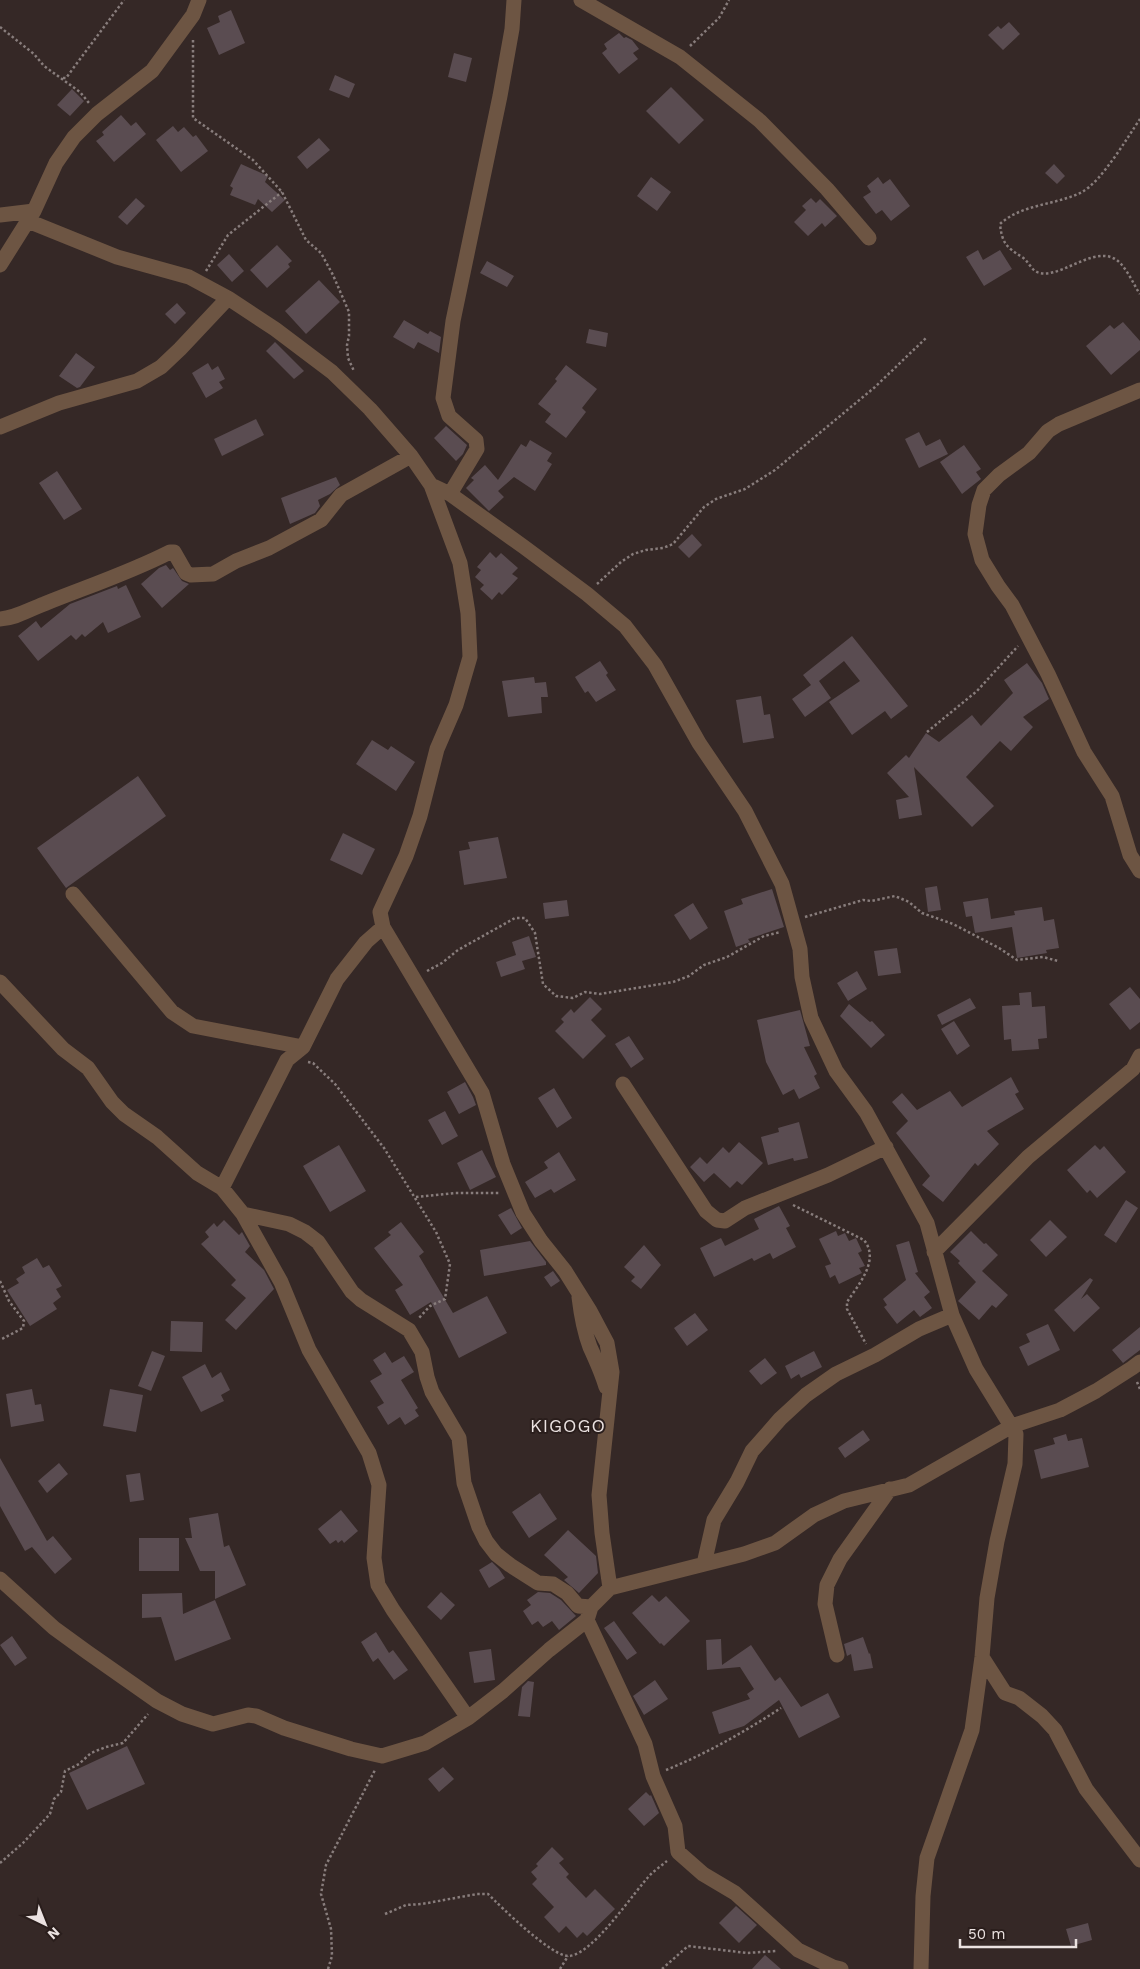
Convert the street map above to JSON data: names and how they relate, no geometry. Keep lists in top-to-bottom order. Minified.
{"districts":["KIGOGO"],"scale_bar":"50 m","north":"bottom right"}
